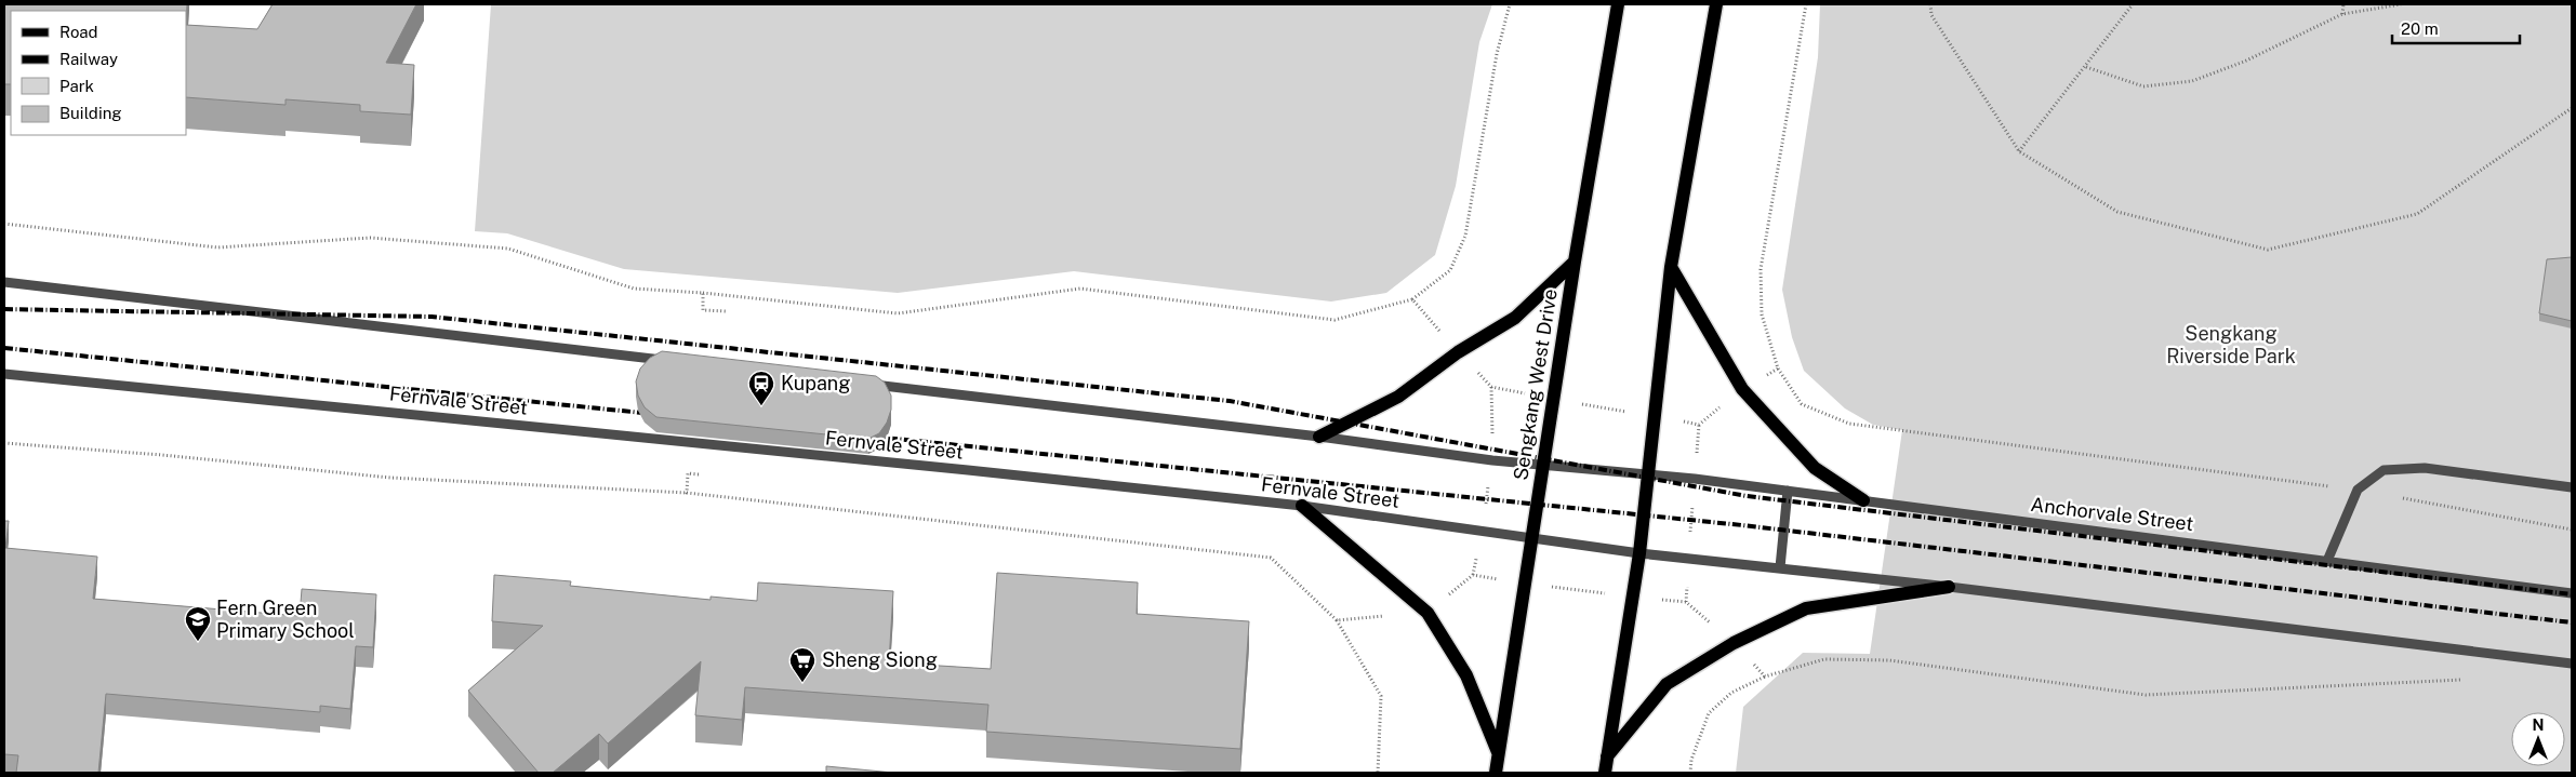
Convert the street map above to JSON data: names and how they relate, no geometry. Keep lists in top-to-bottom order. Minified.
{"streets":{"main road":["Sengkang West Drive"],"street":["Fernvale Street","Anchorvale Street"]},"crossings":[["Sengkang West Drive","Fernvale Street"]],"parks":["Sengkang Riverside Park"],"places":{"station":["Kupang"],"school or university":["Fern Green Primary School"],"supermarket":["Sheng Siong"]},"legend":["Road","Railway","Park","Building"],"scale_bar":"20 m","north":"top"}
